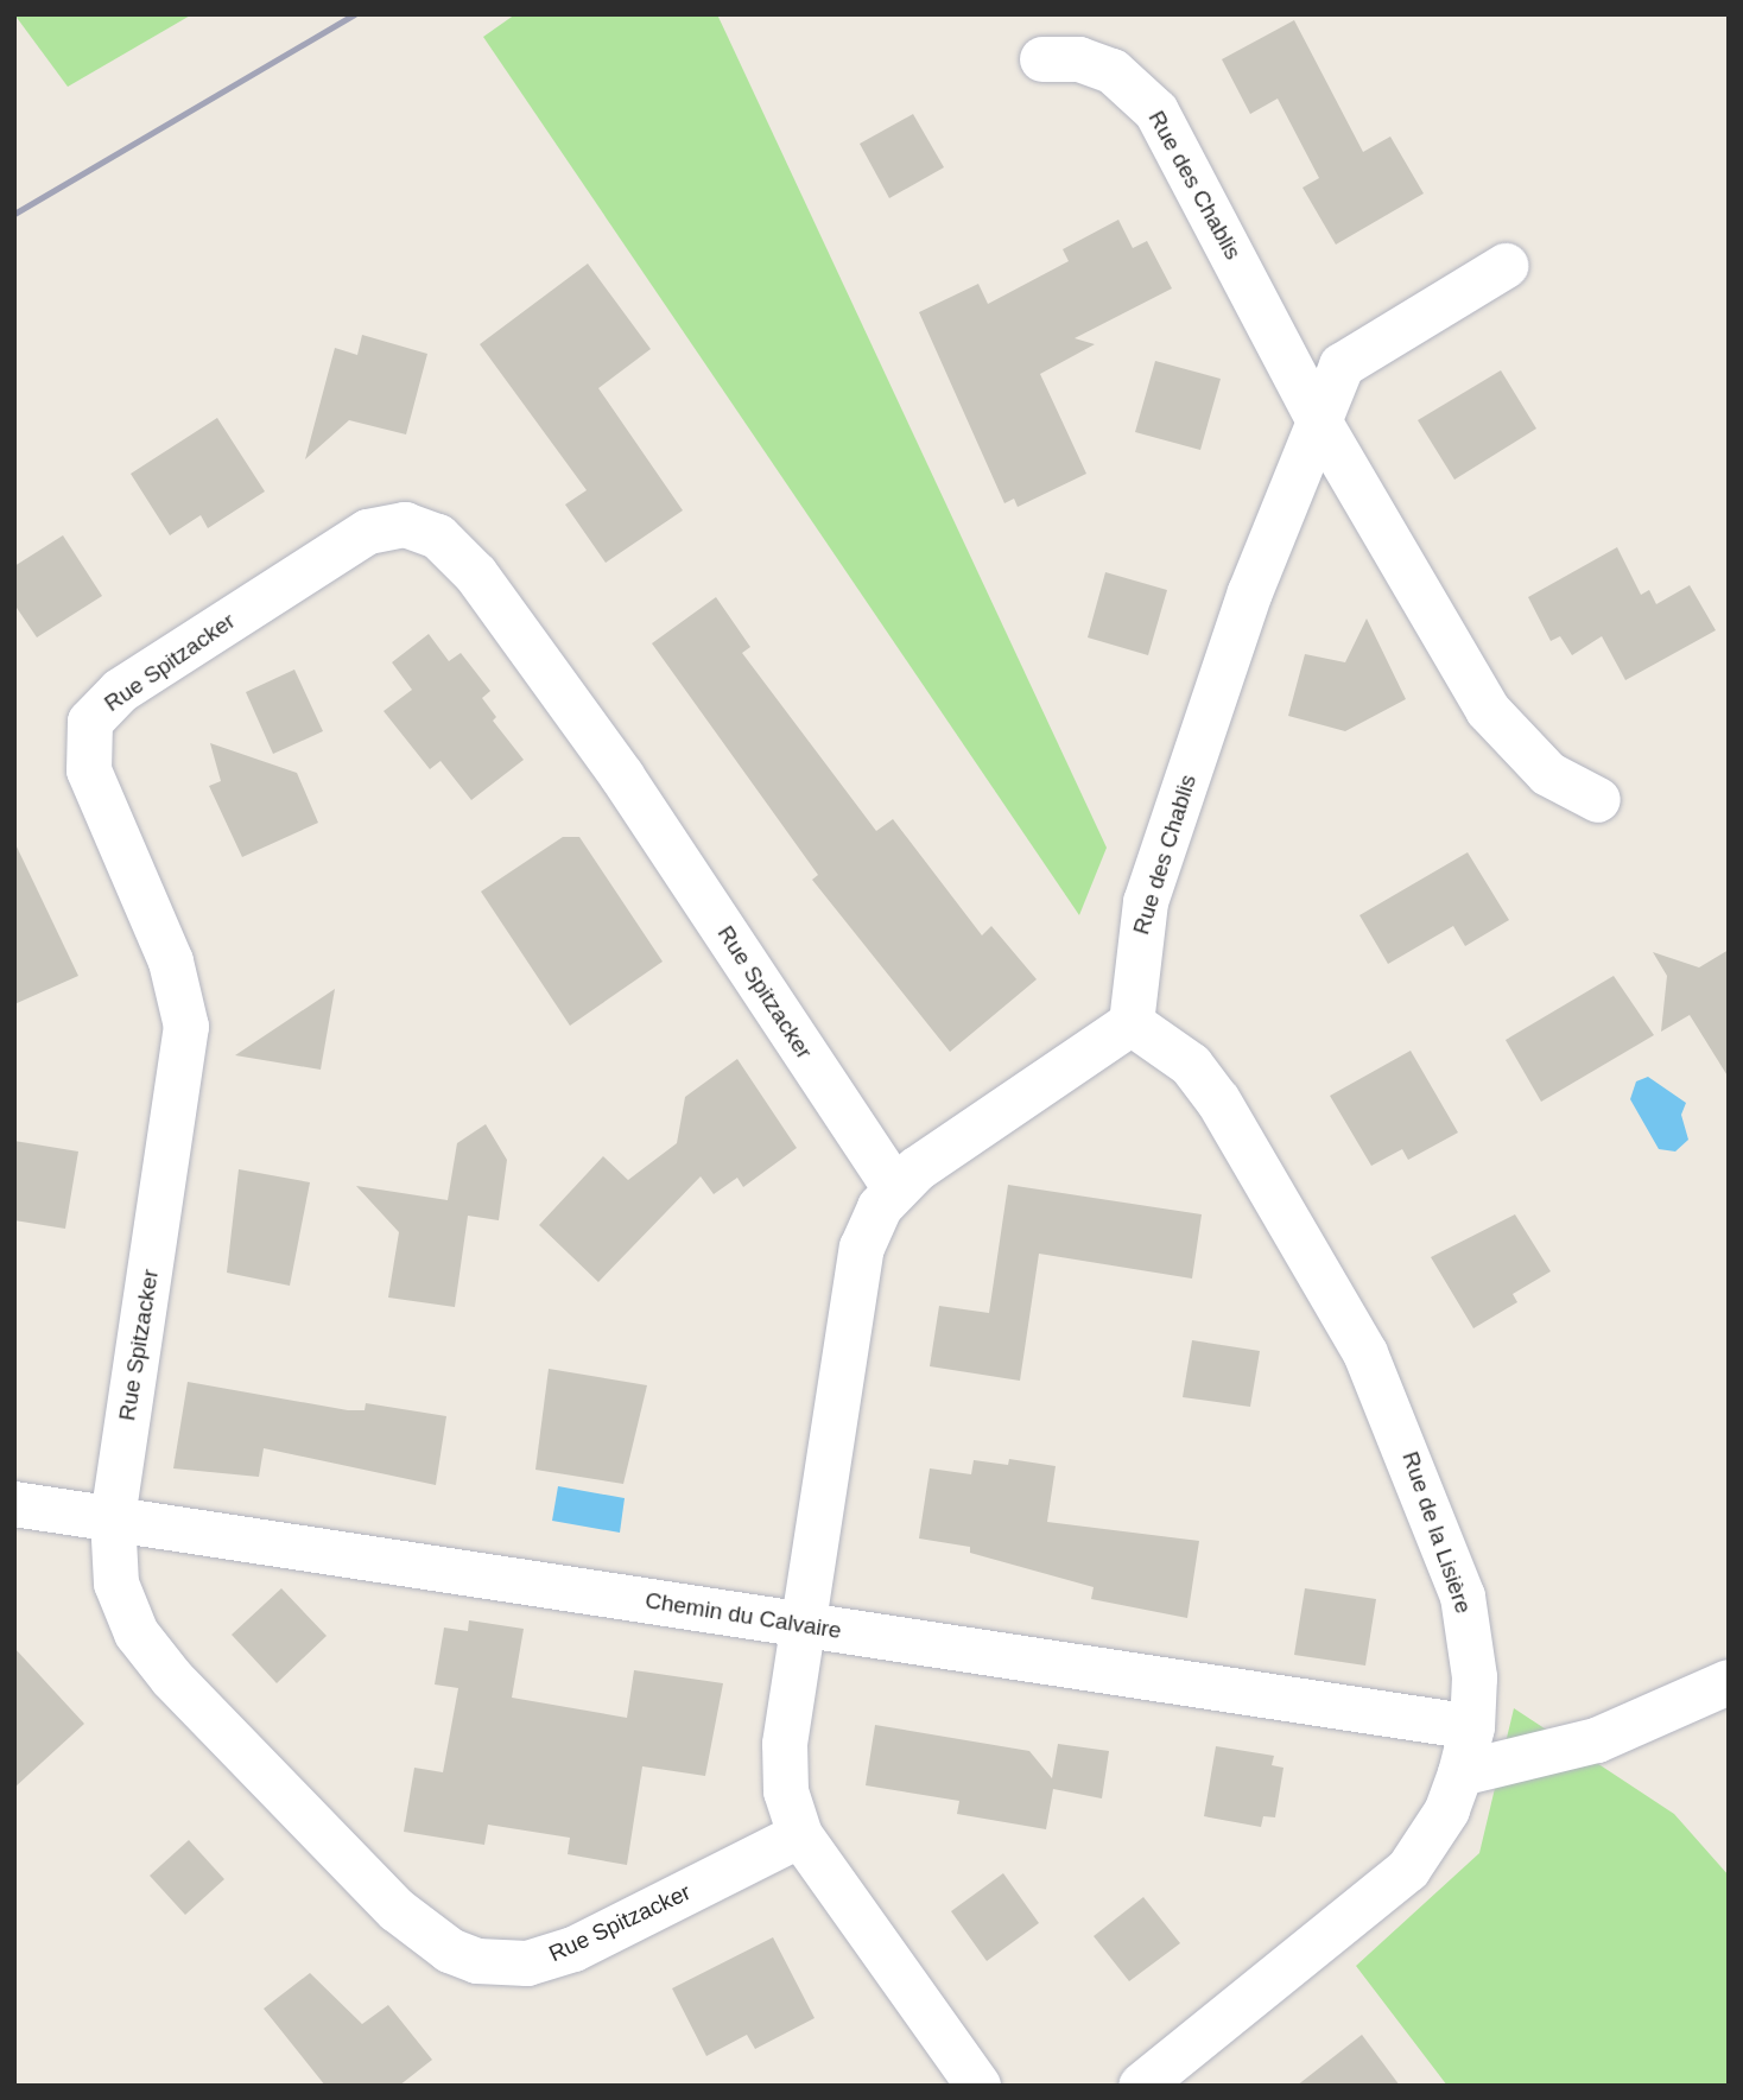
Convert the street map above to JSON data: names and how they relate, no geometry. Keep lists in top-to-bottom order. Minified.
{"streets":{"street":["Rue des Chablis","Rue Spitzacker","Rue de la Lisière","Chemin du Calvaire"]},"crossings":[["Rue des Chablis","Rue de la Lisière"],["Rue Spitzacker","Chemin du Calvaire"],["Rue de la Lisière","Chemin du Calvaire"]]}
